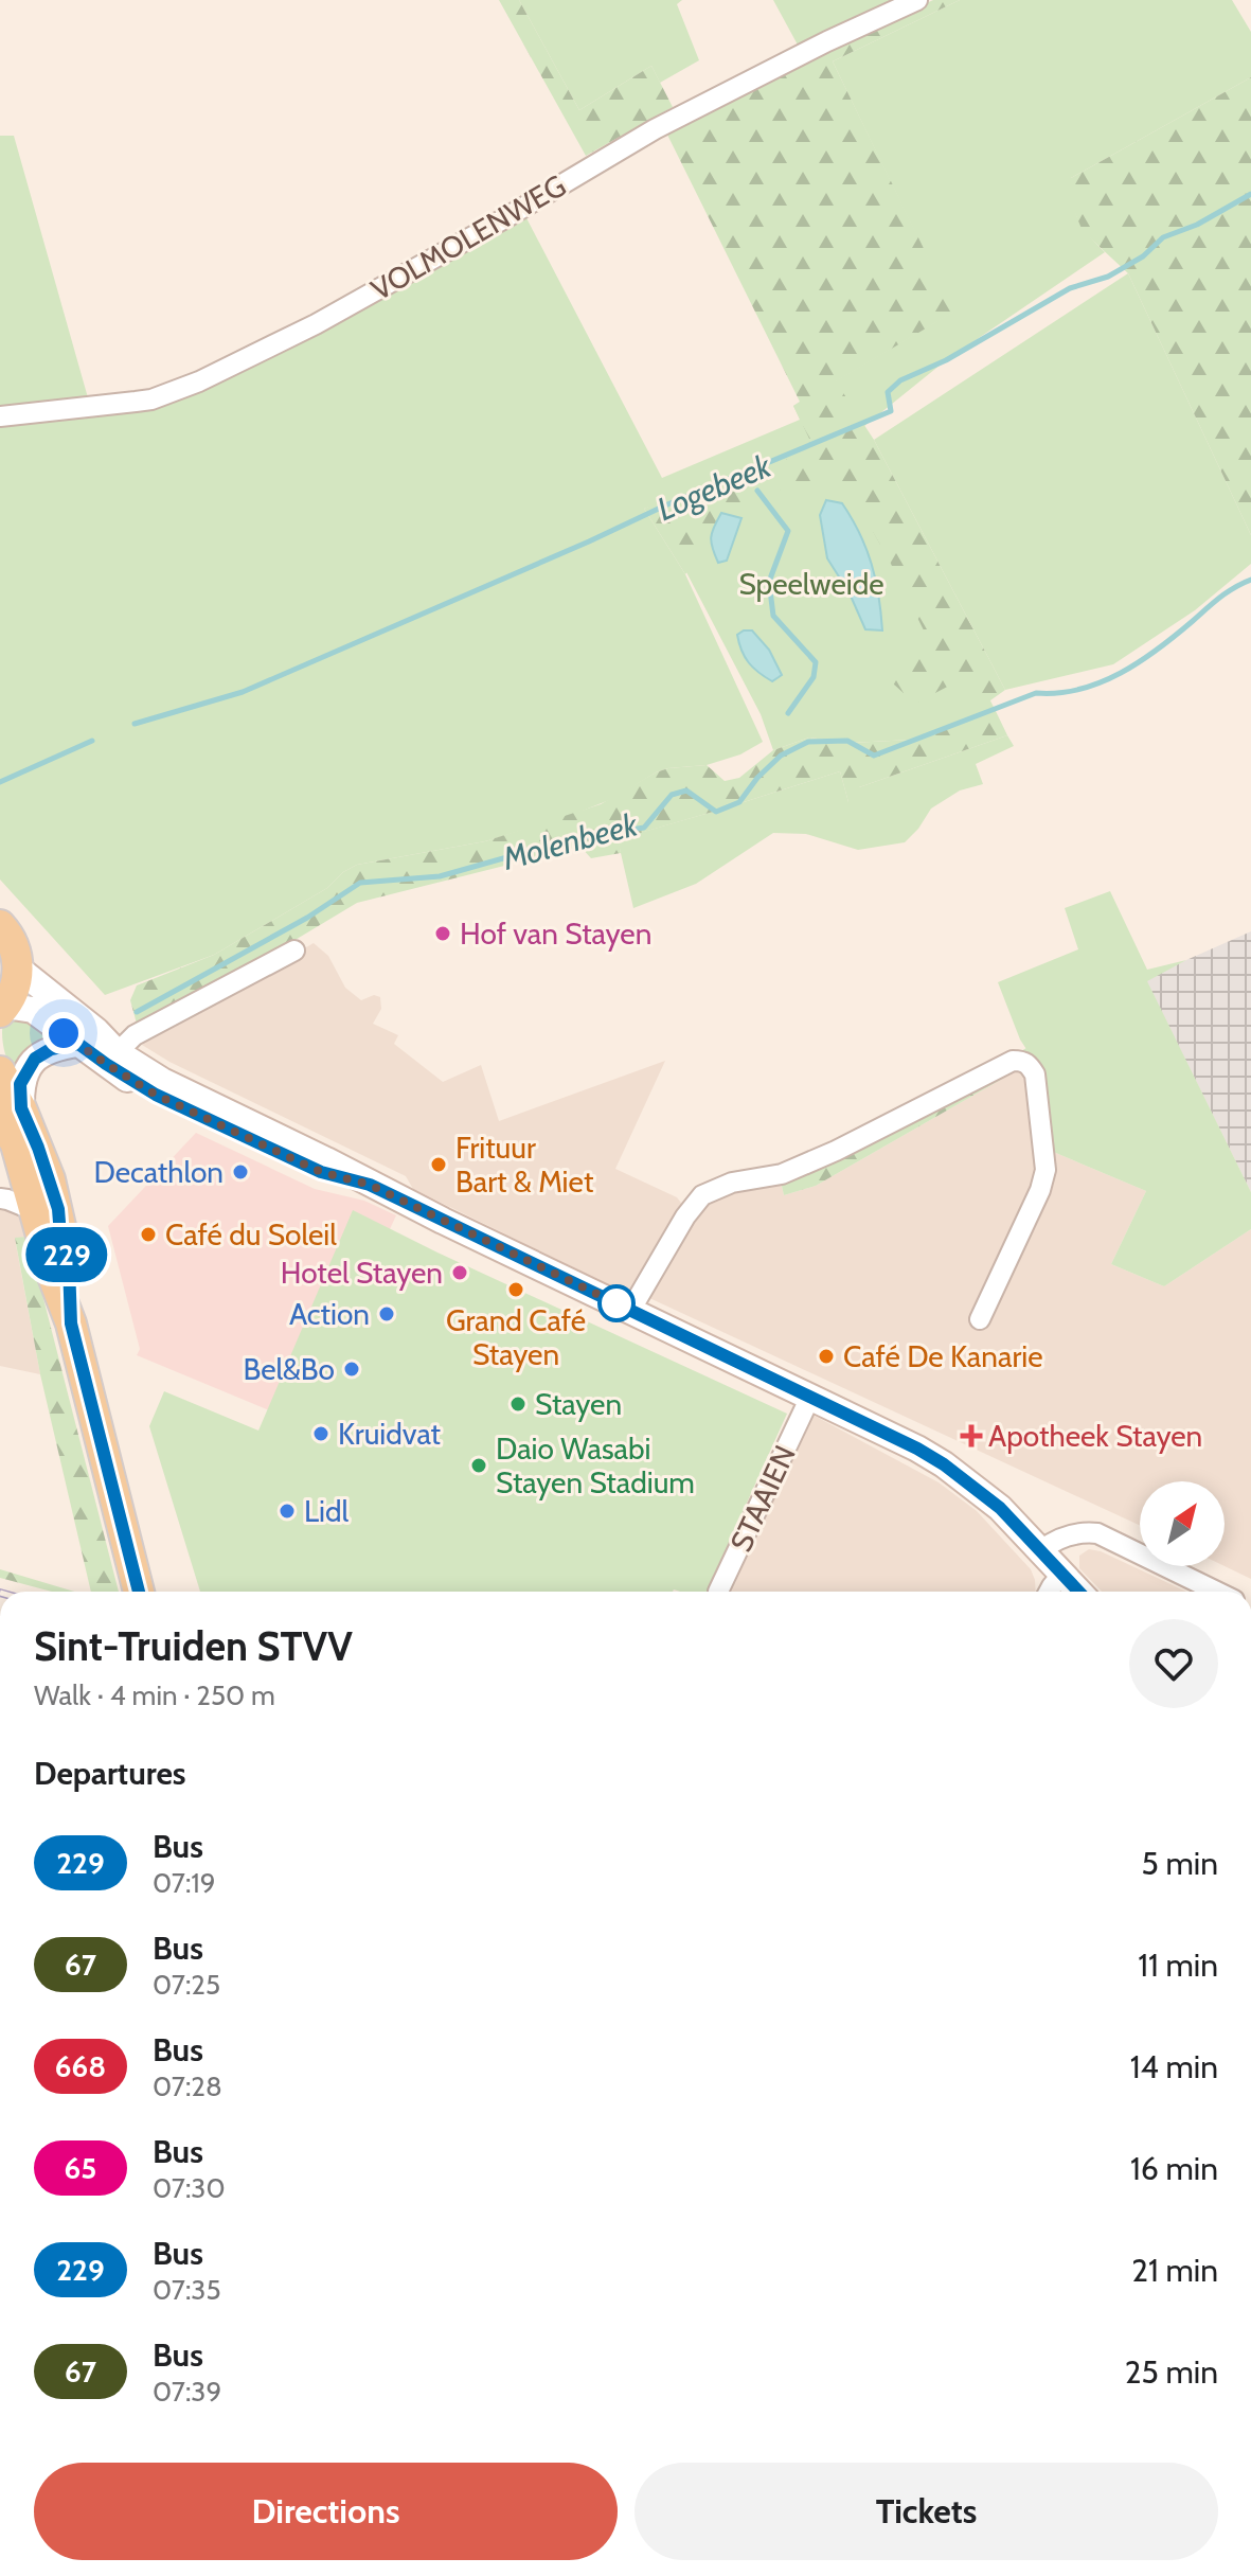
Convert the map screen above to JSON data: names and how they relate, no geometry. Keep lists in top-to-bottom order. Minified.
{"streets":{"street":["VOLMOLENWEG","STAAIEN"]},"water":["Logebeek","Molenbeek"],"parks":["Speelweide"],"places":{"other":["Hof van Stayen","Frituur Bart & Miet","Decathlon","Café du Soleil","Hotel Stayen","Grand Café Stayen","Action","Café De Kanarie","Bel&Bo","Stayen","Kruidvat","Daio Wasabi Stayen Stadium","Lidl"],"health":["Apotheek Stayen"]},"lines":["bus line 229"],"north":"top right","page":{"on_map":"229","heading":[["Sint-Truiden STVV","Walk · 4 min · 250 m"],"Departures"],"list":[{"mark":"229","name":"Bus","note":"07:19","value":"5 min"},{"mark":"67","name":"Bus","note":"07:25","value":"11 min"},{"mark":"668","name":"Bus","note":"07:28","value":"14 min"},{"mark":"65","name":"Bus","note":"07:30","value":"16 min"},{"mark":"229","name":"Bus","note":"07:35","value":"21 min"},{"mark":"67","name":"Bus","note":"07:39","value":"25 min"}],"buttons":["Directions","Tickets"]}}
